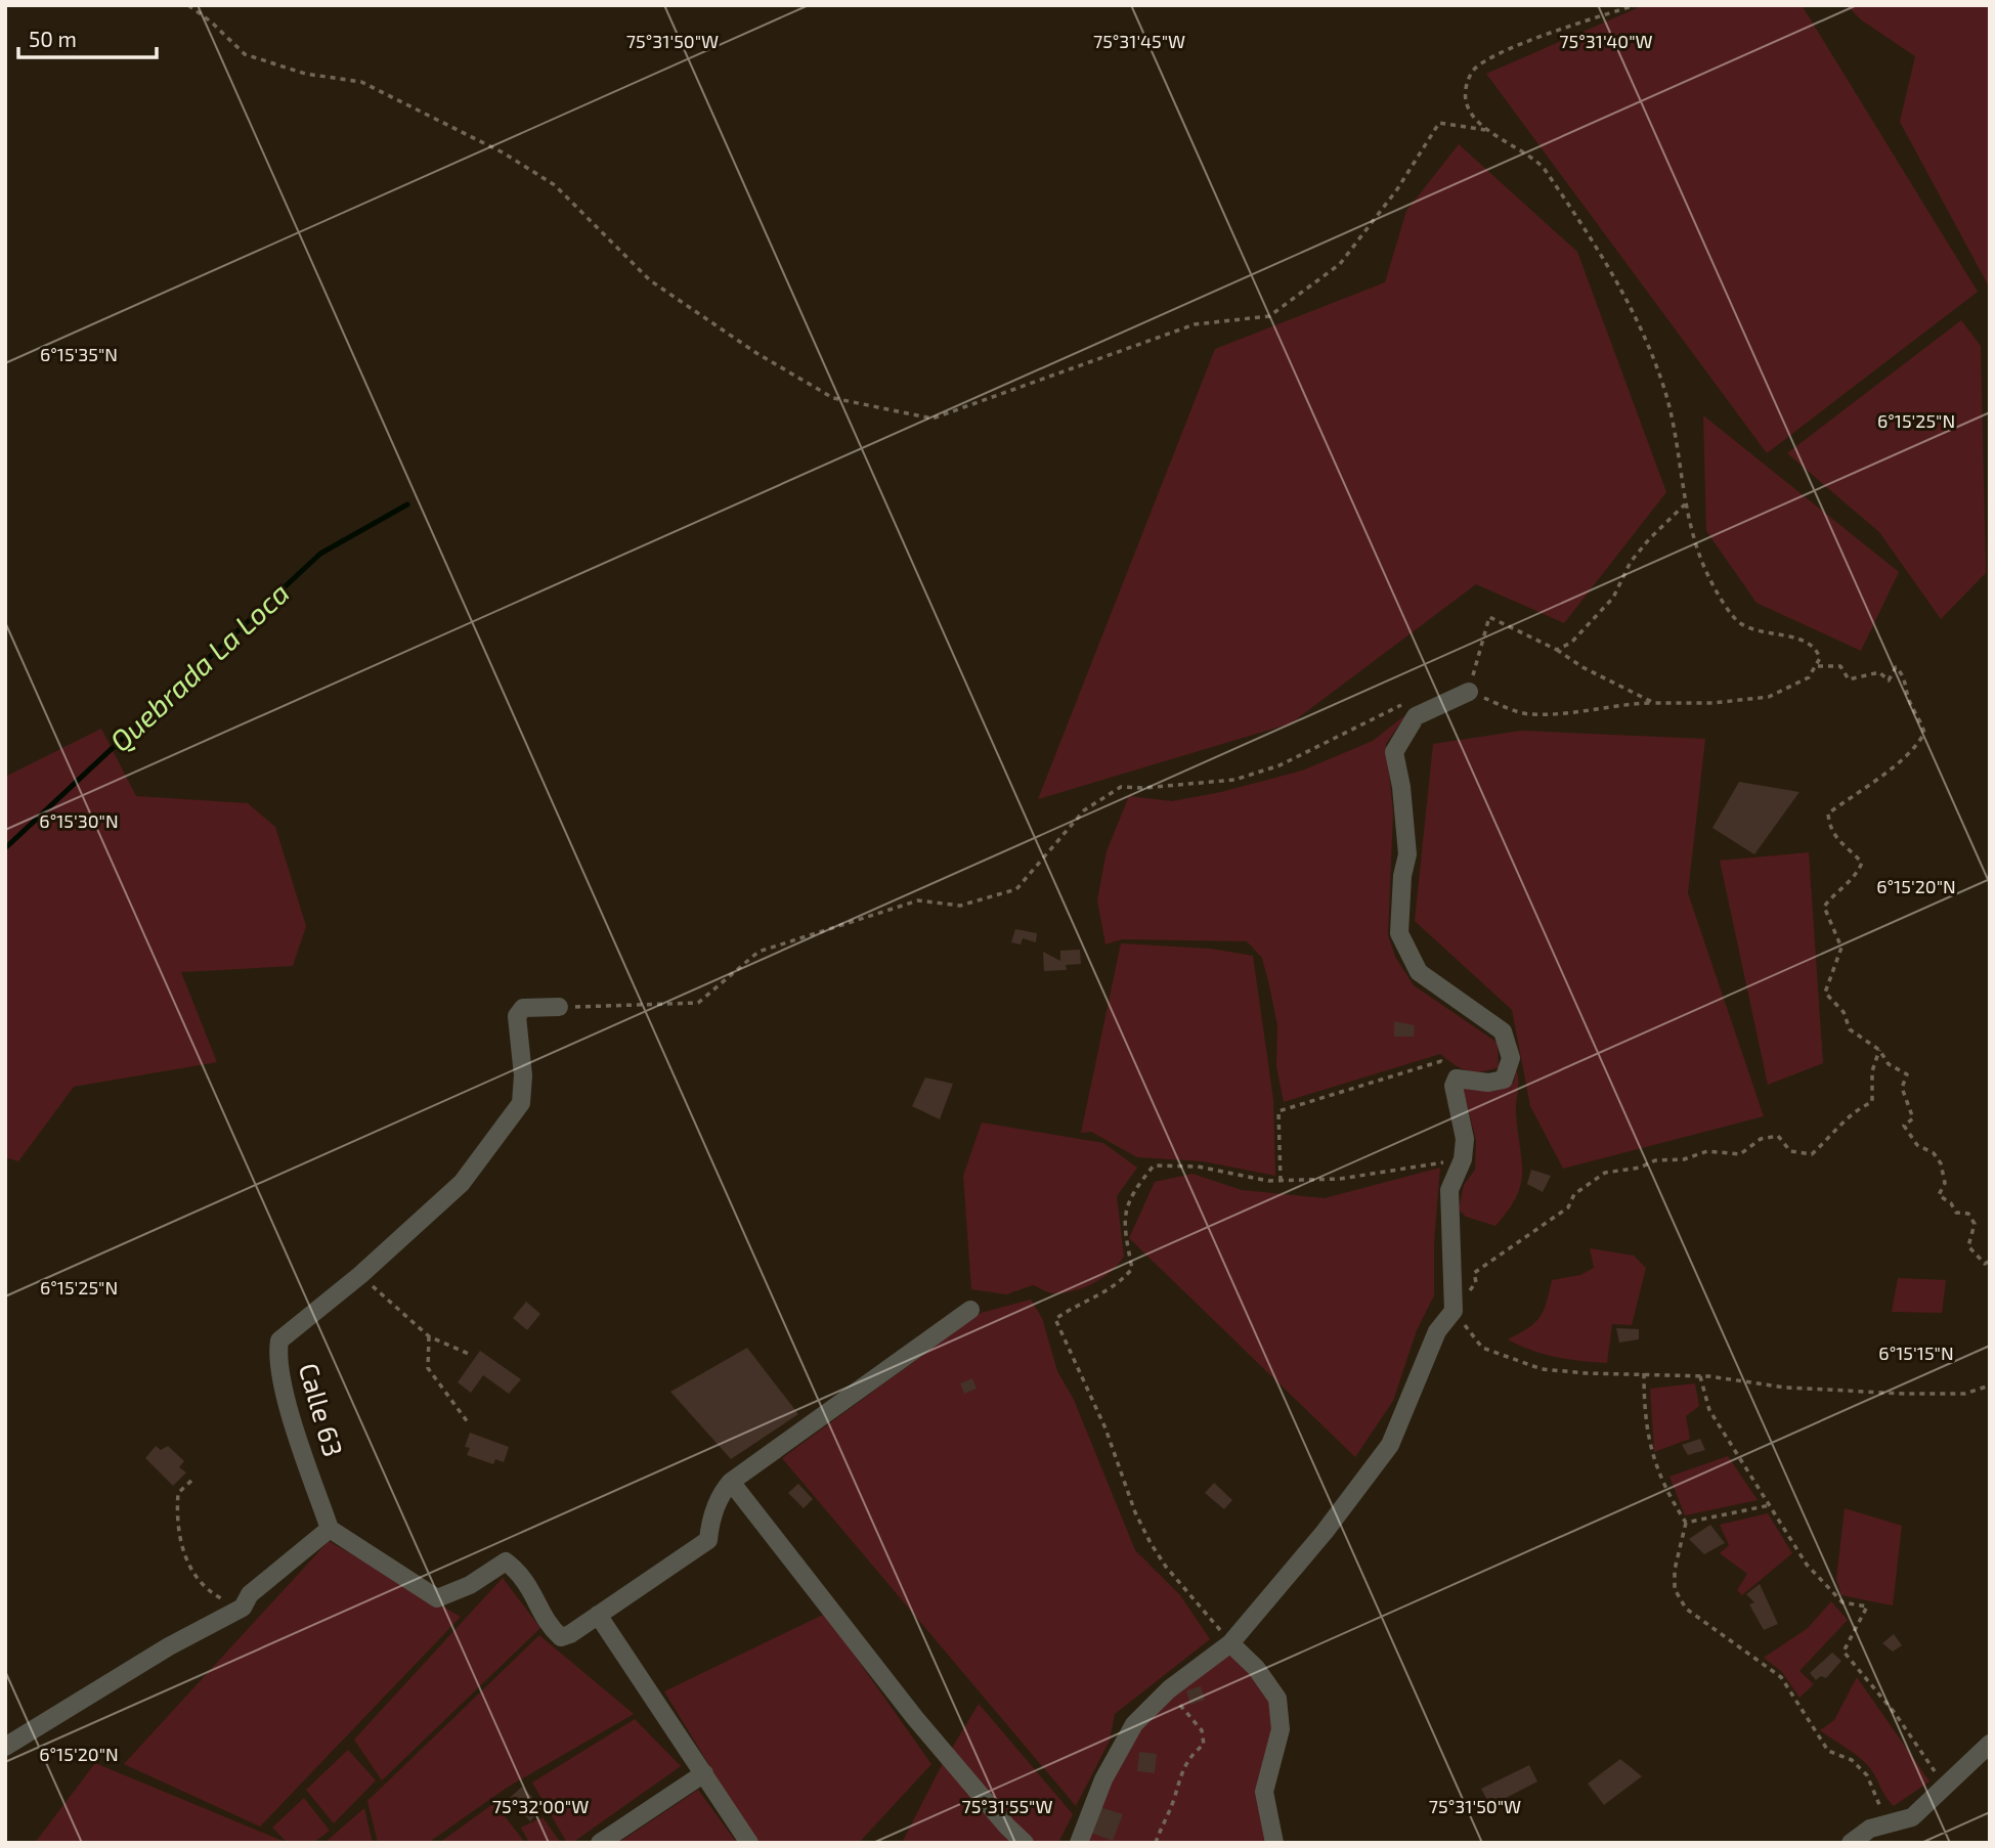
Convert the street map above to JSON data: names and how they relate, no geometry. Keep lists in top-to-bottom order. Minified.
{"streets":{"street":["Calle 63"]},"water":["Quebrada La Loca"],"scale_bar":"50 m","coordinates":["75°31'50\"W","75°31'45\"W","75°31'40\"W","6°15'35\"N","6°15'25\"N","6°15'30\"N","6°15'20\"N","6°15'15\"N","75°32'00\"W","75°31'55\"W"]}
